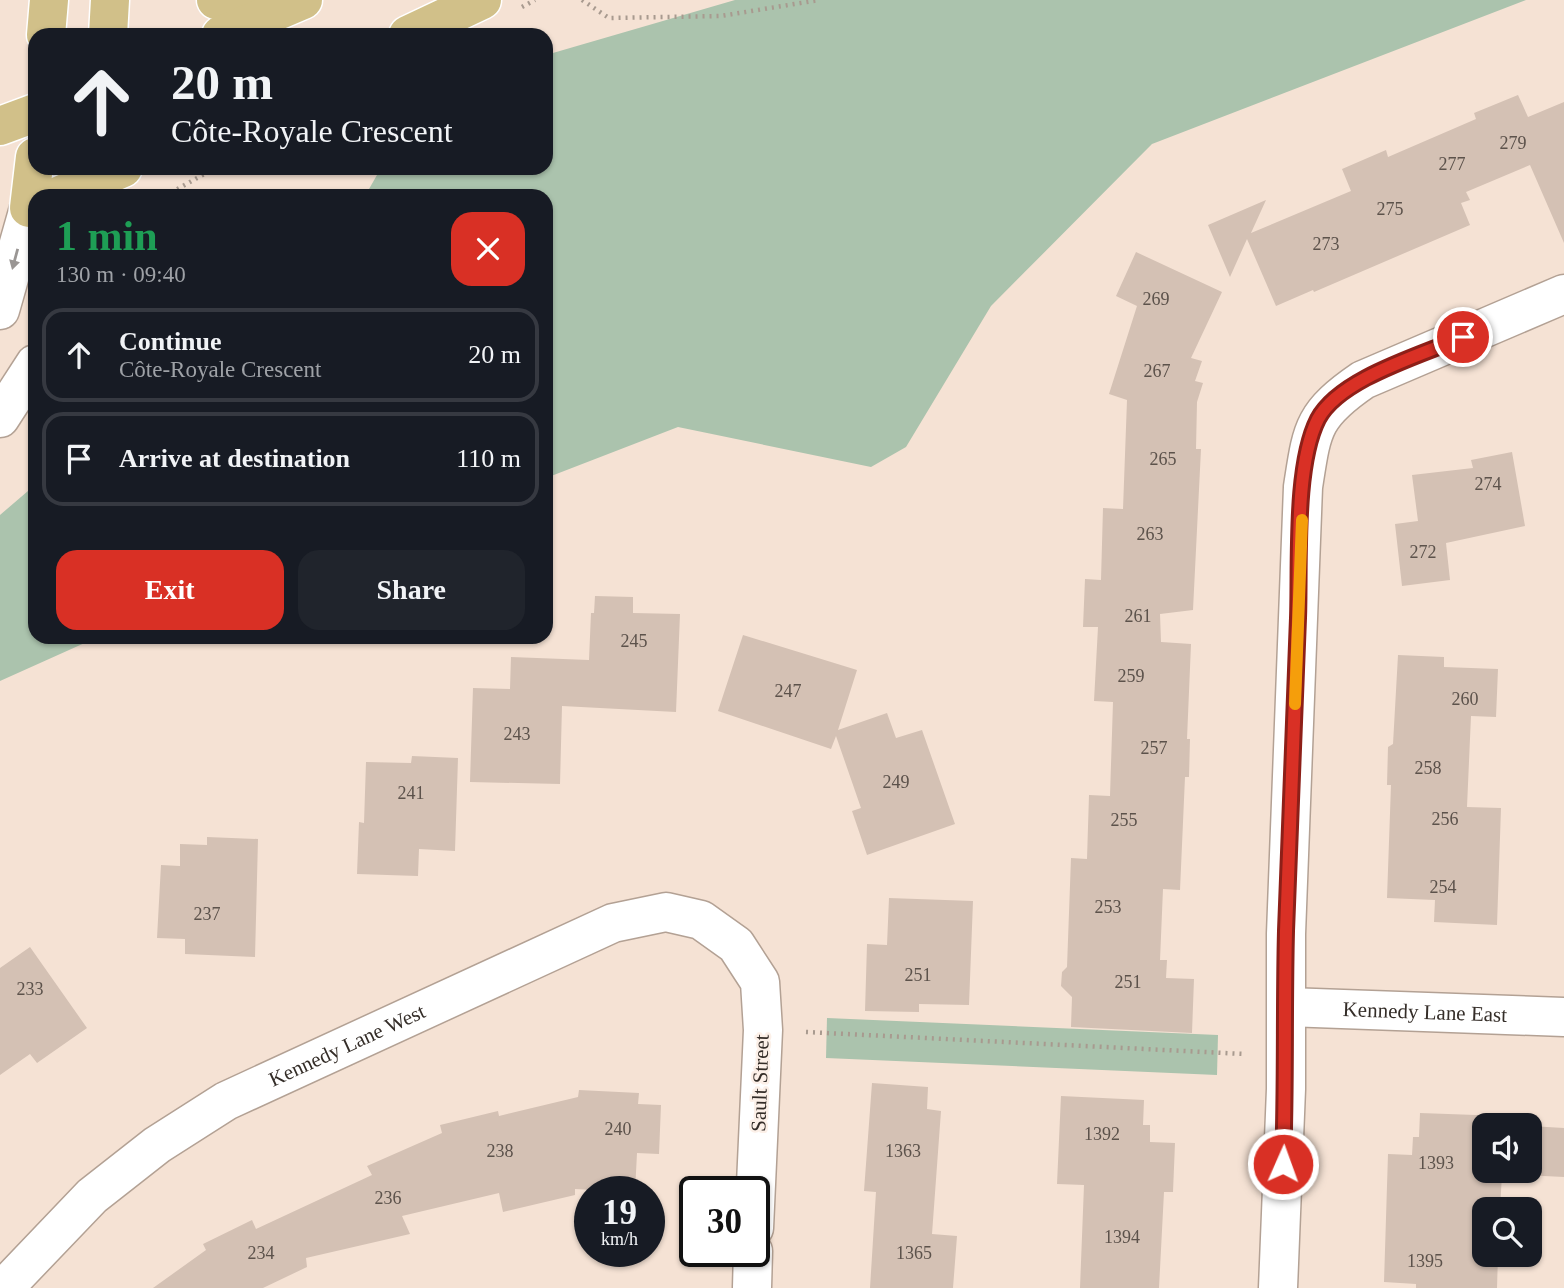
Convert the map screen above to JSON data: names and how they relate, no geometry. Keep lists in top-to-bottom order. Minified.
{"streets":{"street":["Kennedy Lane East","Kennedy Lane West","Sault Street"]},"crossings":[["Kennedy Lane West","Sault Street"]],"house_numbers":["279","277","275","273","269","267","265","274","263","272","261","245","259","247","260","243","257","258","249","241","256","255","254","253","237","251","251","233","240","1392","238","1363","1393","236","1394","234","1365","1395"],"page":{"turn":["20 m","Côte-Royale Crescent"],"heading":["1 min","130 m · 09:40"],"list":[{"name":"Continue","note":"Côte-Royale Crescent","value":"20 m"},{"name":"Arrive at destination","value":"110 m"}],"buttons":["Exit","Share"],"speed":"19 km/h","limit":"30"}}
